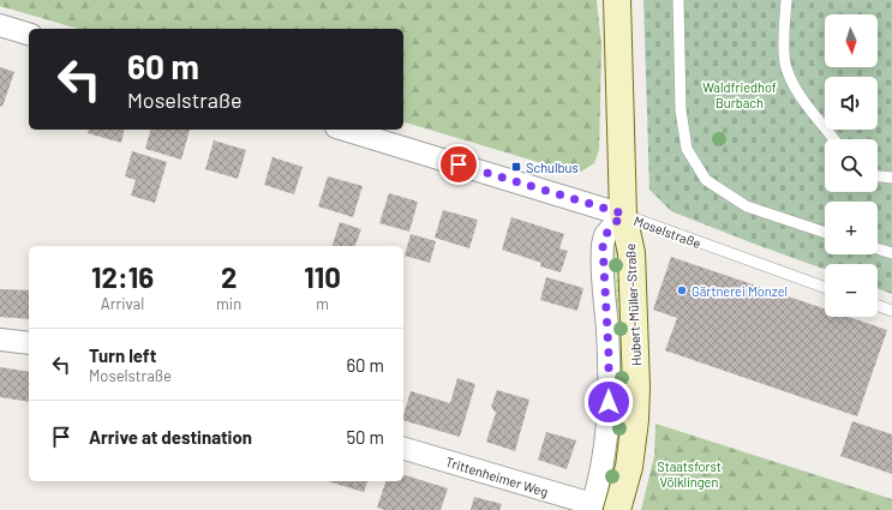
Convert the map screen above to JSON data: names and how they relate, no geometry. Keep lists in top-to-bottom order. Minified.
{"streets":{"main road":["Hubert-Müller-Straße"],"street":["Moselstraße","Trittenheimer Weg"]},"crossings":[["Moselstraße","Hubert-Müller-Straße"],["Hubert-Müller-Straße","Trittenheimer Weg"]],"parks":["Waldfriedhof Burbach","Staatsforst Völklingen"],"places":{"transit":["Schulbus"],"other":["Gärtnerei Monzel"]},"north":"bottom","page":{"map_buttons":["+","−"],"turn":["60 m","Moselstraße"],"eta":["12:16","Arrival","2","min","110","m"],"list":[{"name":"Turn left","note":"Moselstraße","value":"60 m"},{"name":"Arrive at destination","value":"50 m"}]}}
